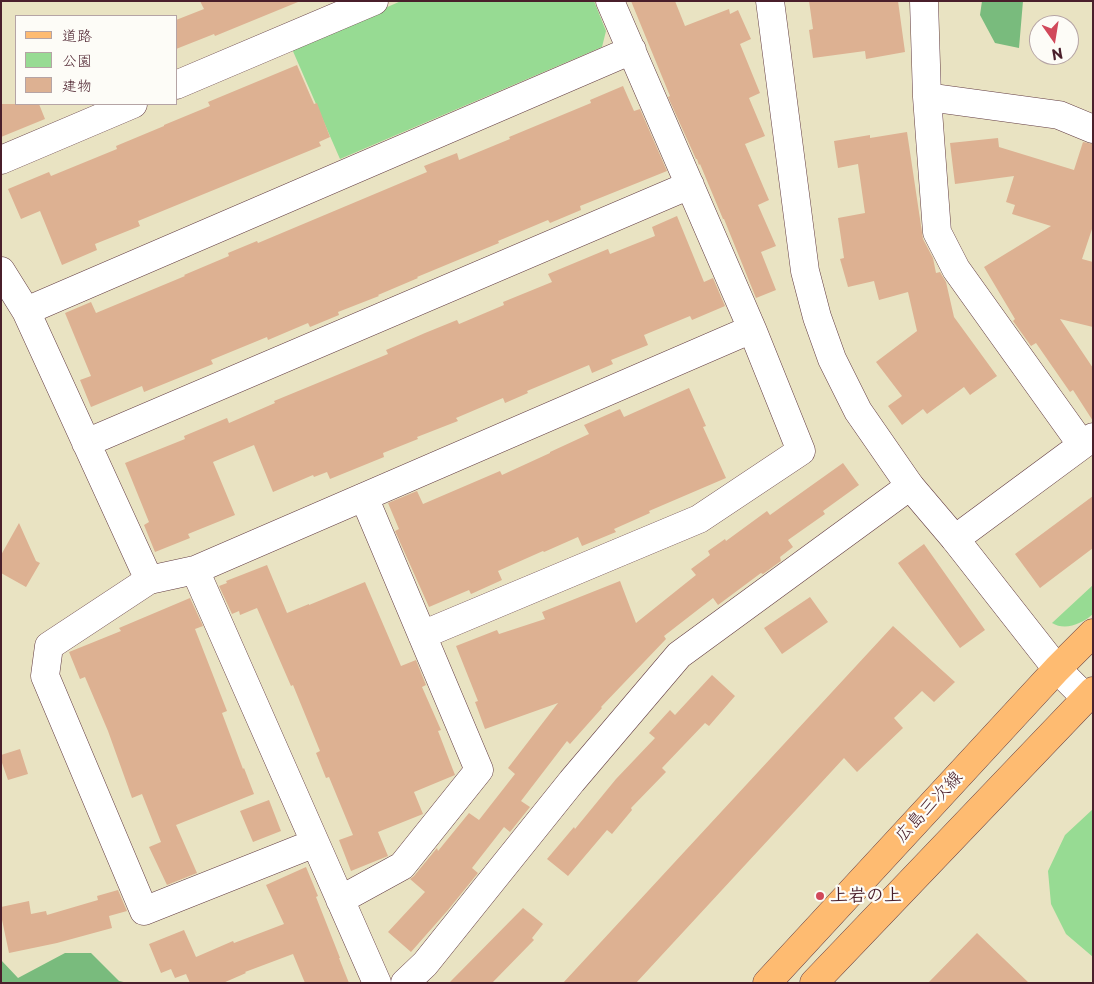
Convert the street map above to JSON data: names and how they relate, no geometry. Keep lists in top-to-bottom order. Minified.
{"streets":{"main road":["広島三次線"]},"places":["上岩の上"],"legend":["道路","公園","建物"],"north":"bottom"}
